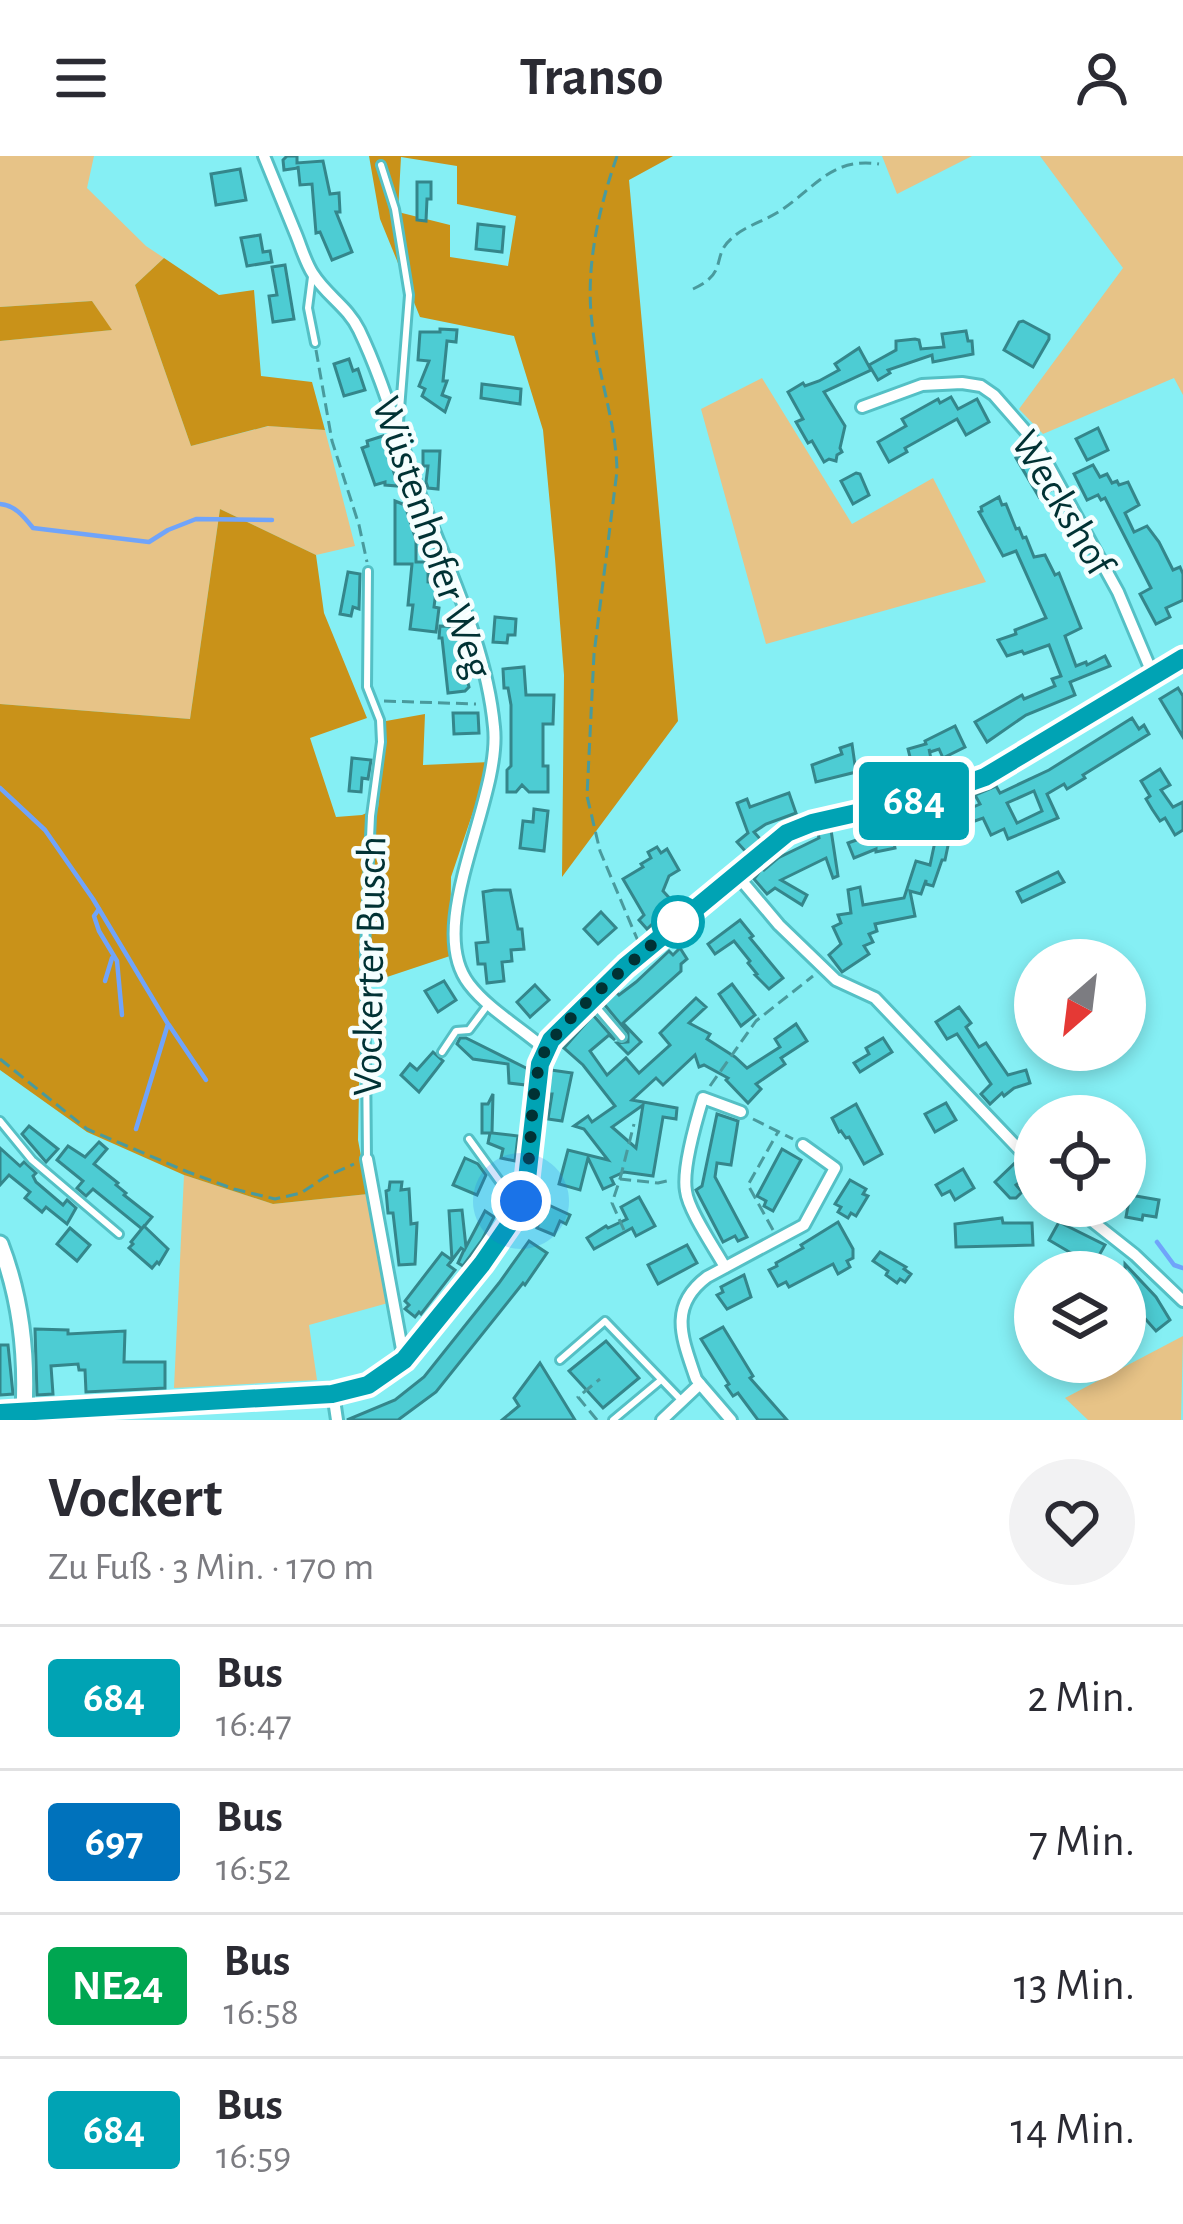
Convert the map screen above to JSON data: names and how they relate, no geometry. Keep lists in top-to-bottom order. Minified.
{"streets":{"street":["Weckshof","Wüstenhofer Weg","Vockerter Busch"]},"lines":["bus line 684"],"north":"bottom left","page":{"header":"Transo","on_map":"684","heading":["Vockert","Zu Fuß · 3 Min. · 170 m"],"list":[{"mark":"684","name":"Bus","note":"16:47","value":"2 Min."},{"mark":"697","name":"Bus","note":"16:52","value":"7 Min."},{"mark":"NE24","name":"Bus","note":"16:58","value":"13 Min."},{"mark":"684","name":"Bus","note":"16:59","value":"14 Min."}]}}
